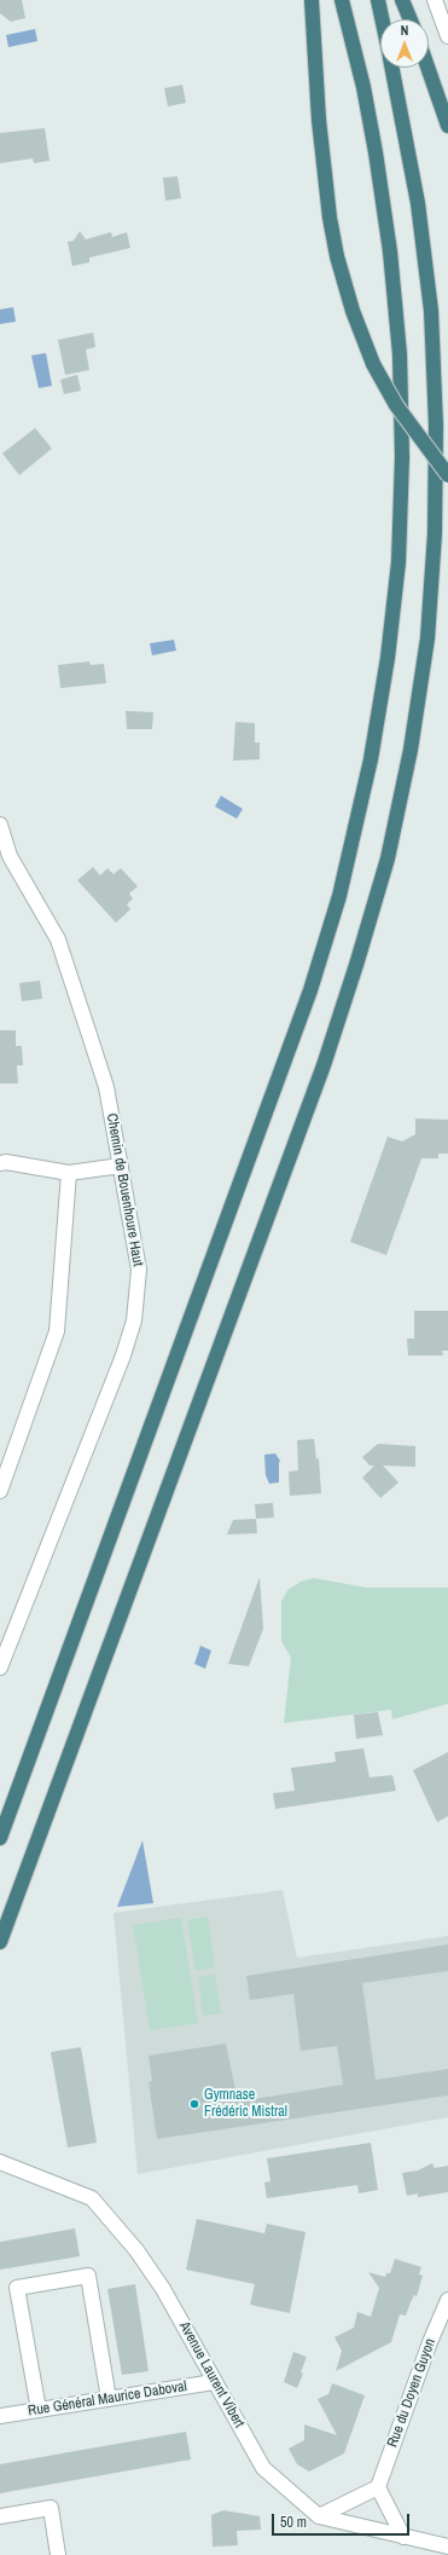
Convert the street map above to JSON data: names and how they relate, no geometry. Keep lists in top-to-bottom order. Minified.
{"streets":{"street":["Chemin de Bouenhoure Haut","Avenue Laurent Vibert","Rue du Doyen Guyon","Rue Général Maurice Daboval"]},"crossings":[["Avenue Laurent Vibert","Rue Général Maurice Daboval"]],"places":["Gymnase Frédéric Mistral"],"scale_bar":"50 m","north":"top"}
